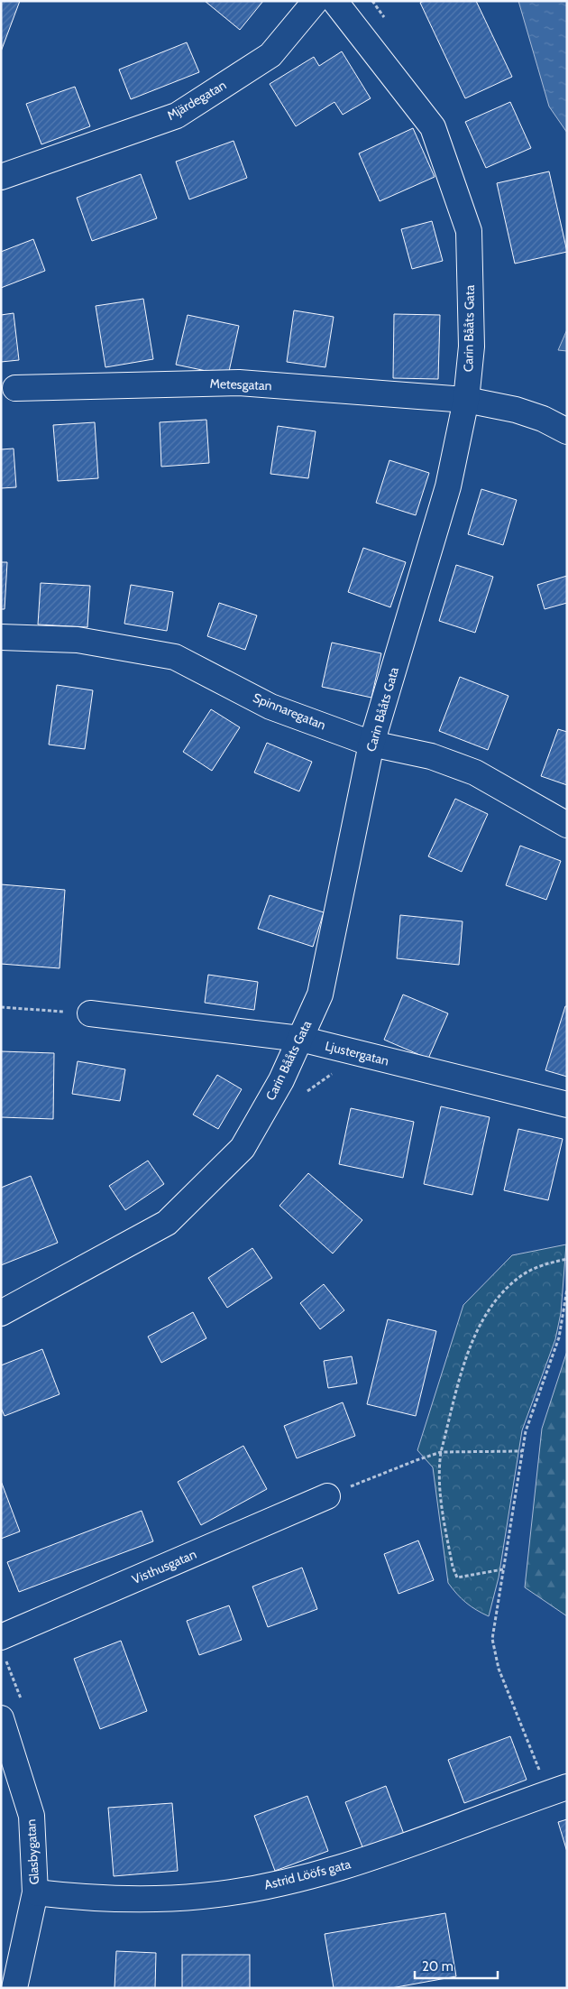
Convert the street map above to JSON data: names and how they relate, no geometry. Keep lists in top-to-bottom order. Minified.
{"streets":{"street":["Mjärdegatan","Carin Bååts Gata","Metesgatan","Spinnaregatan","Ljustergatan","Visthusgatan","Glasbygatan","Astrid Lööfs gata"]},"crossings":[["Carin Bååts Gata","Metesgatan"],["Carin Bååts Gata","Spinnaregatan"],["Carin Bååts Gata","Ljustergatan"],["Glasbygatan","Astrid Lööfs gata"]],"scale_bar":"20 m"}
